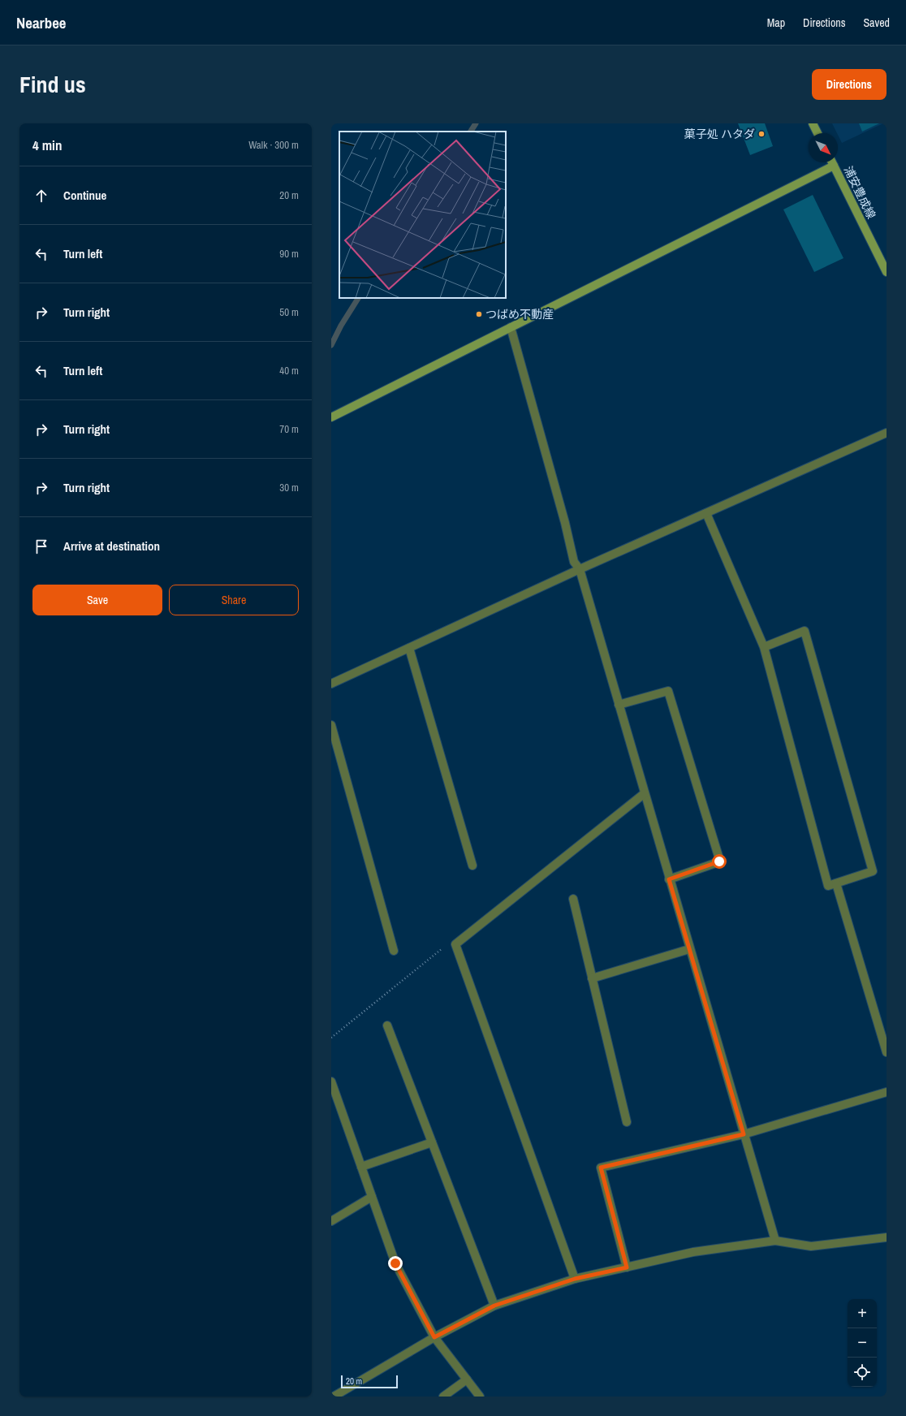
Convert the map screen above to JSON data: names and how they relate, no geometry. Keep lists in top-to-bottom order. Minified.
{"streets":{"street":["浦安豊成線"]},"places":["菓子処 ハタダ","つばめ不動産"],"scale_bar":"20 m","north":"bottom right","page":{"header":"Nearbee","nav":["Map","Directions","Saved"],"title":"Find us","buttons":["Directions",["Save","Share"]],"heading":["4 min","Walk · 300 m"],"list":[["Continue","20 m"],["Turn left","90 m"],["Turn right","50 m"],["Turn left","40 m"],["Turn right","70 m"],["Turn right","30 m"],"Arrive at destination"],"map_buttons":["+","−"],"scale":"20 m"}}
